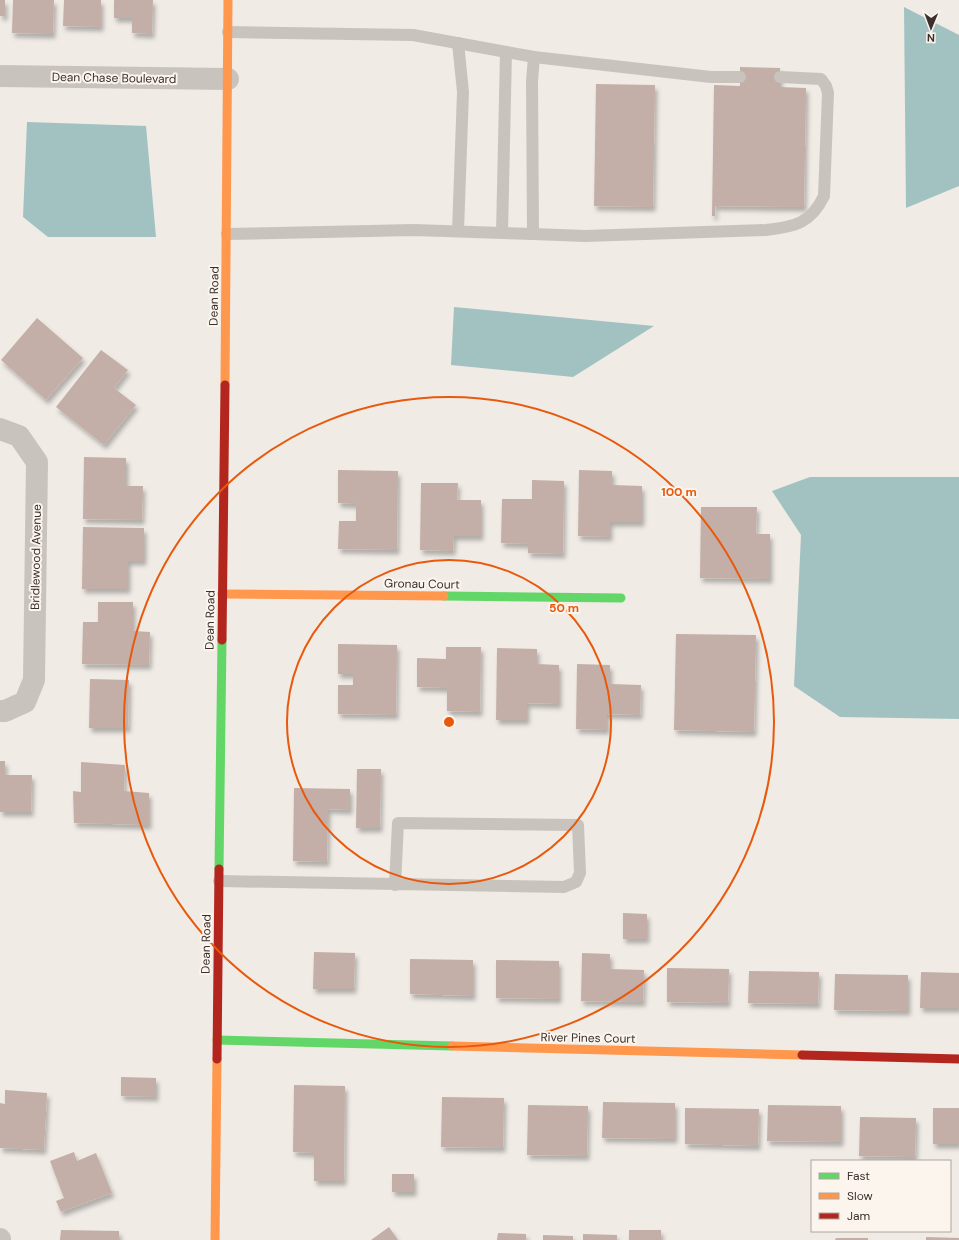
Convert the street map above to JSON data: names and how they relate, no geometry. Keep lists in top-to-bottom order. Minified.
{"streets":{"main road":["Dean Road","Gronau Court","River Pines Court"],"street":["Dean Chase Boulevard","Bridlewood Avenue"]},"crossings":[["Dean Chase Boulevard","Dean Road"],["Dean Road","Gronau Court"],["Dean Road","River Pines Court"]],"legend":["Fast","Slow","Jam"],"north":"bottom","rings":["100 m","50 m"]}
